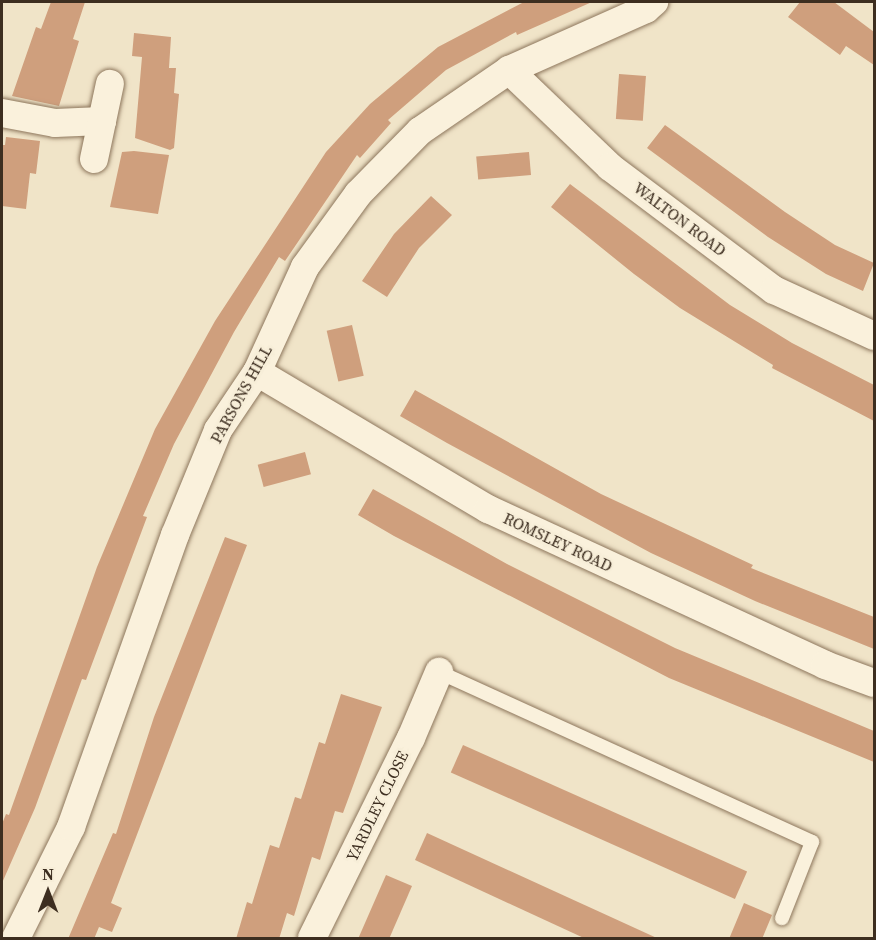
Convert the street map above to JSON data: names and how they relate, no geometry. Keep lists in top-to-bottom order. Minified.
{"streets":{"street":["WALTON ROAD","PARSONS HILL","ROMSLEY ROAD","YARDLEY CLOSE"]},"crossings":[["WALTON ROAD","PARSONS HILL"],["PARSONS HILL","ROMSLEY ROAD"]],"north":"top"}
